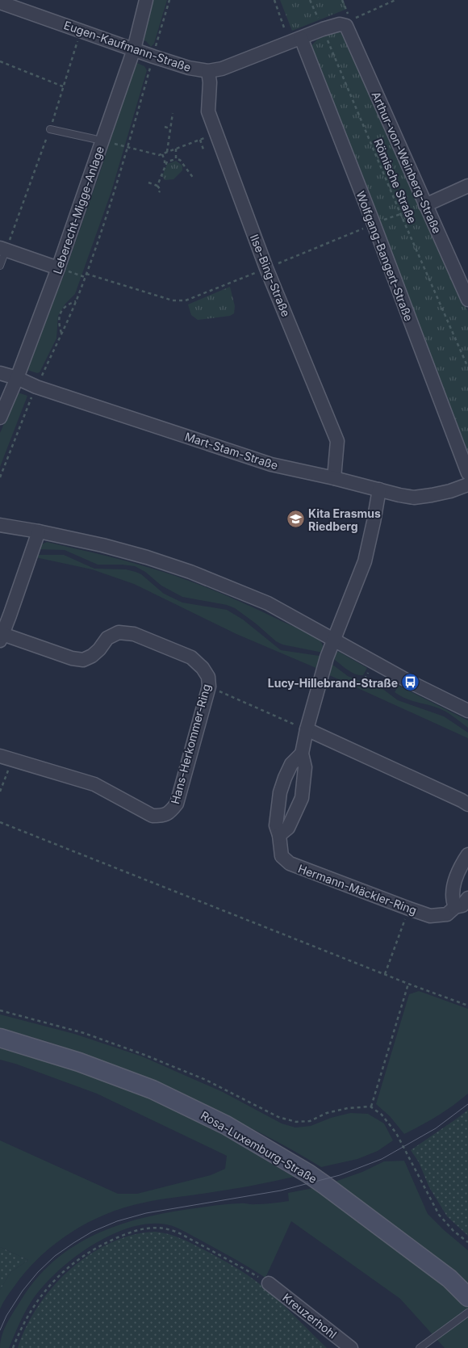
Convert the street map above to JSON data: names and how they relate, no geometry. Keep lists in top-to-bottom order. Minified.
{"streets":{"main road":["Rosa-Luxemburg-Straße"],"street":["Eugen-Kaufmann-Straße","Arthur-von-Weinberg-Straße","Leberecht-Migge-Anlage","Wolfgang-Bangert-Straße","Ilse-Bing-Straße","Mart-Stam-Straße","Hans-Herkommer-Ring","Hermann-Mäckler-Ring","Kreuzerhohl"],"path":["Römische Straße"]},"crossings":[["Eugen-Kaufmann-Straße","Arthur-von-Weinberg-Straße"],["Eugen-Kaufmann-Straße","Römische Straße"],["Eugen-Kaufmann-Straße","Leberecht-Migge-Anlage"],["Eugen-Kaufmann-Straße","Wolfgang-Bangert-Straße"],["Eugen-Kaufmann-Straße","Ilse-Bing-Straße"],["Leberecht-Migge-Anlage","Mart-Stam-Straße"],["Ilse-Bing-Straße","Mart-Stam-Straße"]],"places":{"school or university":["Kita Erasmus Riedberg"],"bus stop":["Lucy-Hillebrand-Straße"]}}
